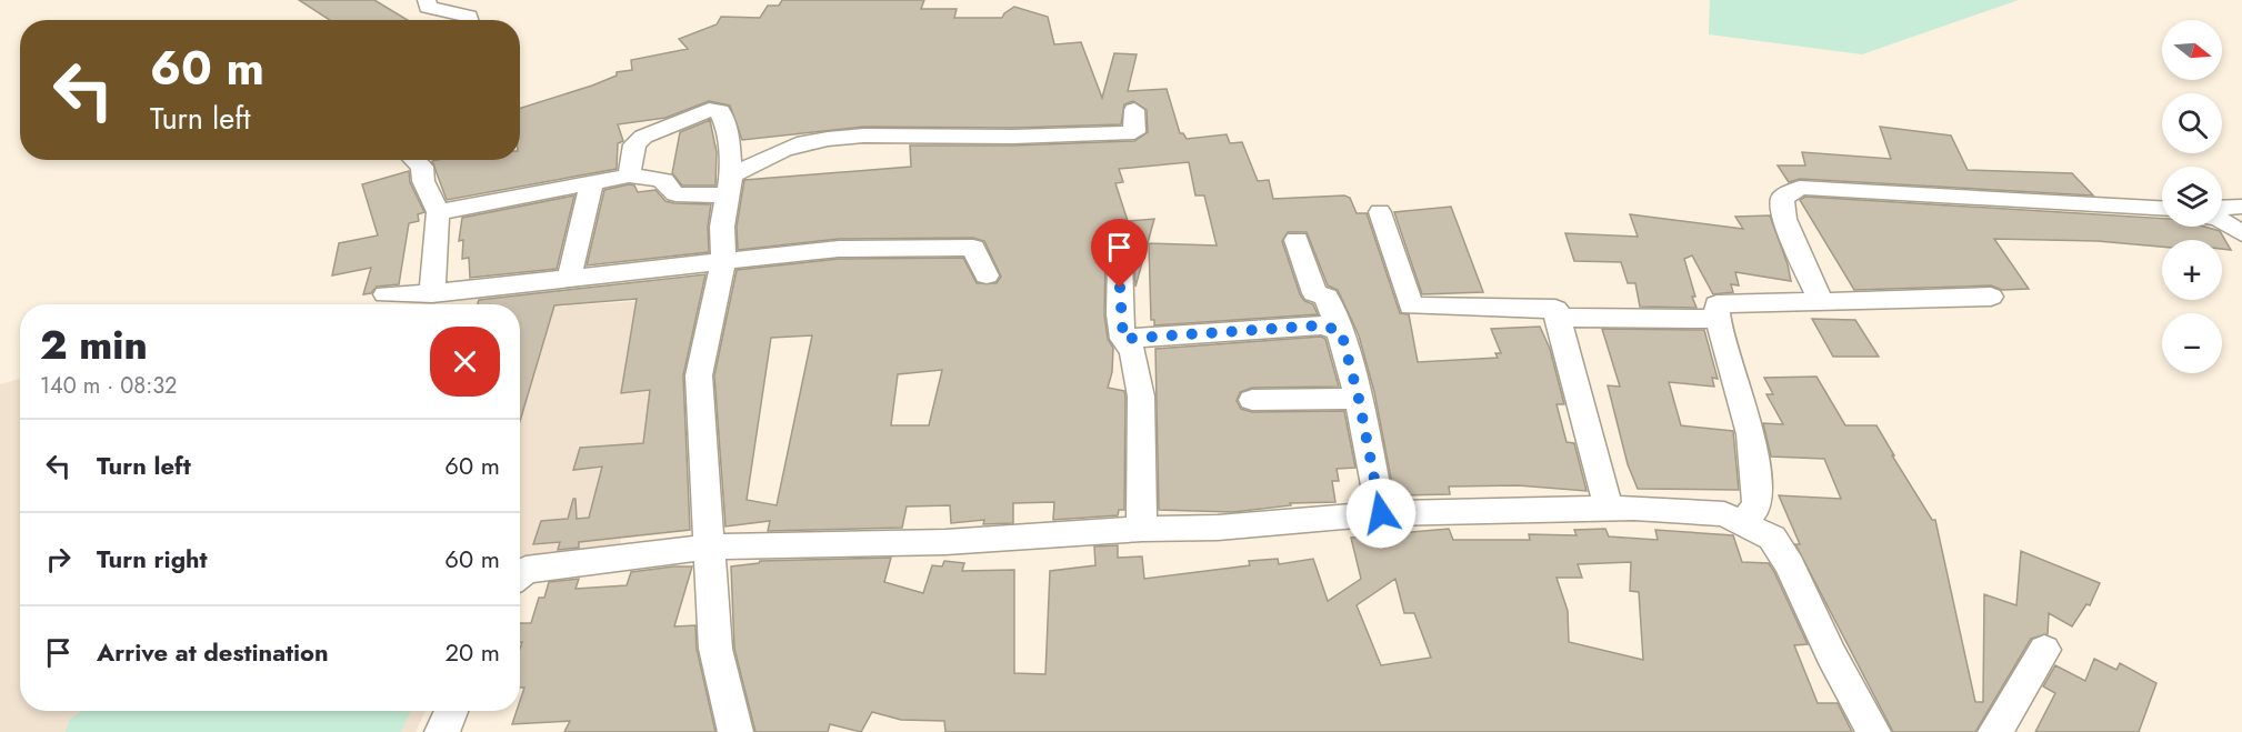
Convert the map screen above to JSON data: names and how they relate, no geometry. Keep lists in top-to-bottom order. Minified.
{"north":"right","page":{"map_buttons":["+","−"],"turn":["60 m","Turn left"],"heading":["2 min","140 m · 08:32"],"list":[{"name":"Turn left","value":"60 m"},{"name":"Turn right","value":"60 m"},{"name":"Arrive at destination","value":"20 m"}]}}
